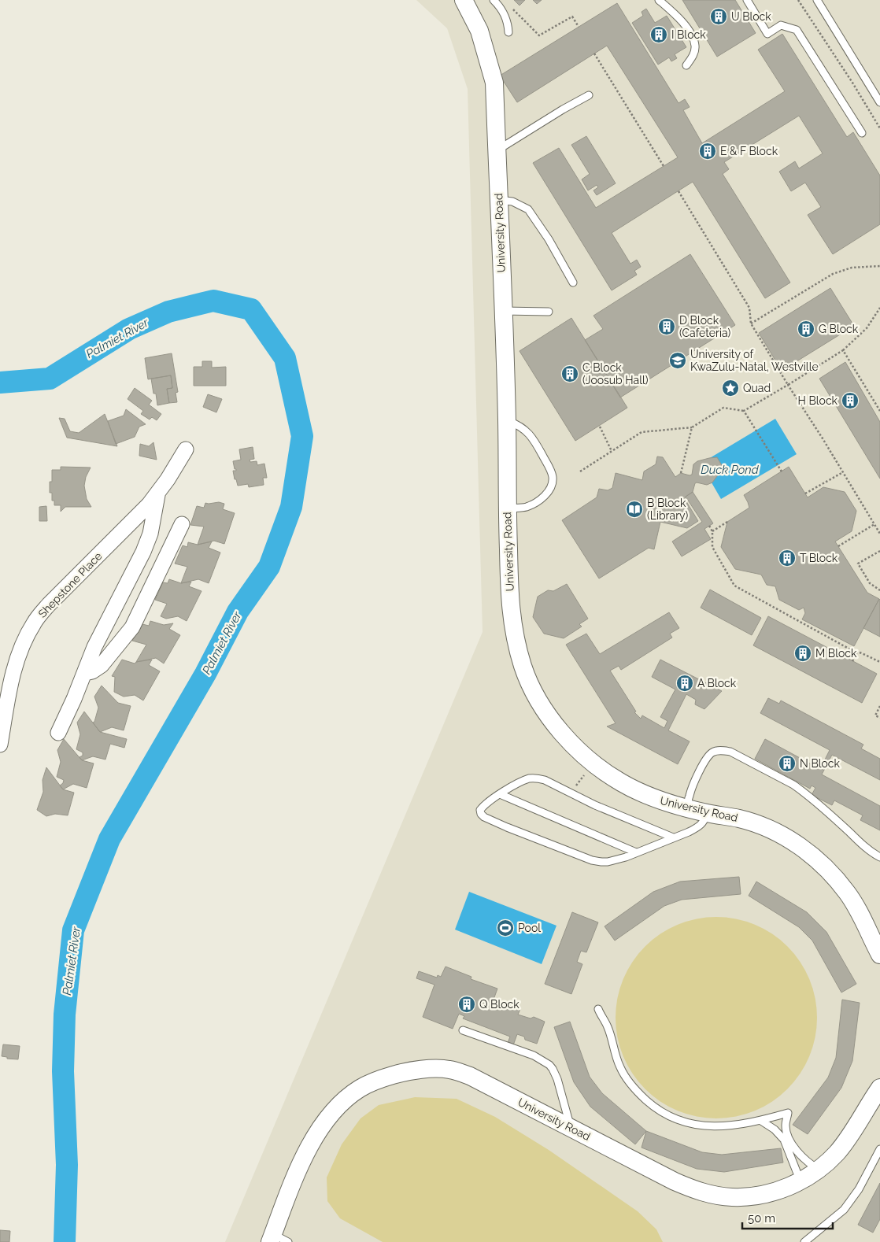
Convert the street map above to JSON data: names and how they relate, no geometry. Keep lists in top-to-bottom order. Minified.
{"streets":{"street":["University Road","Shepstone Place"]},"water":["Palmiet River","Duck Pond"],"places":{"building":["U Block","I Block","E & F Block","D Block (Cafeteria)","G Block","C Block (Joosub Hall)","H Block","T Block","M Block","A Block","N Block","Q Block"],"school or university":["University of KwaZulu-Natal, Westville"],"place":["Quad"],"library":["B Block (Library)"],"sports":["Pool"]},"scale_bar":"50 m"}
